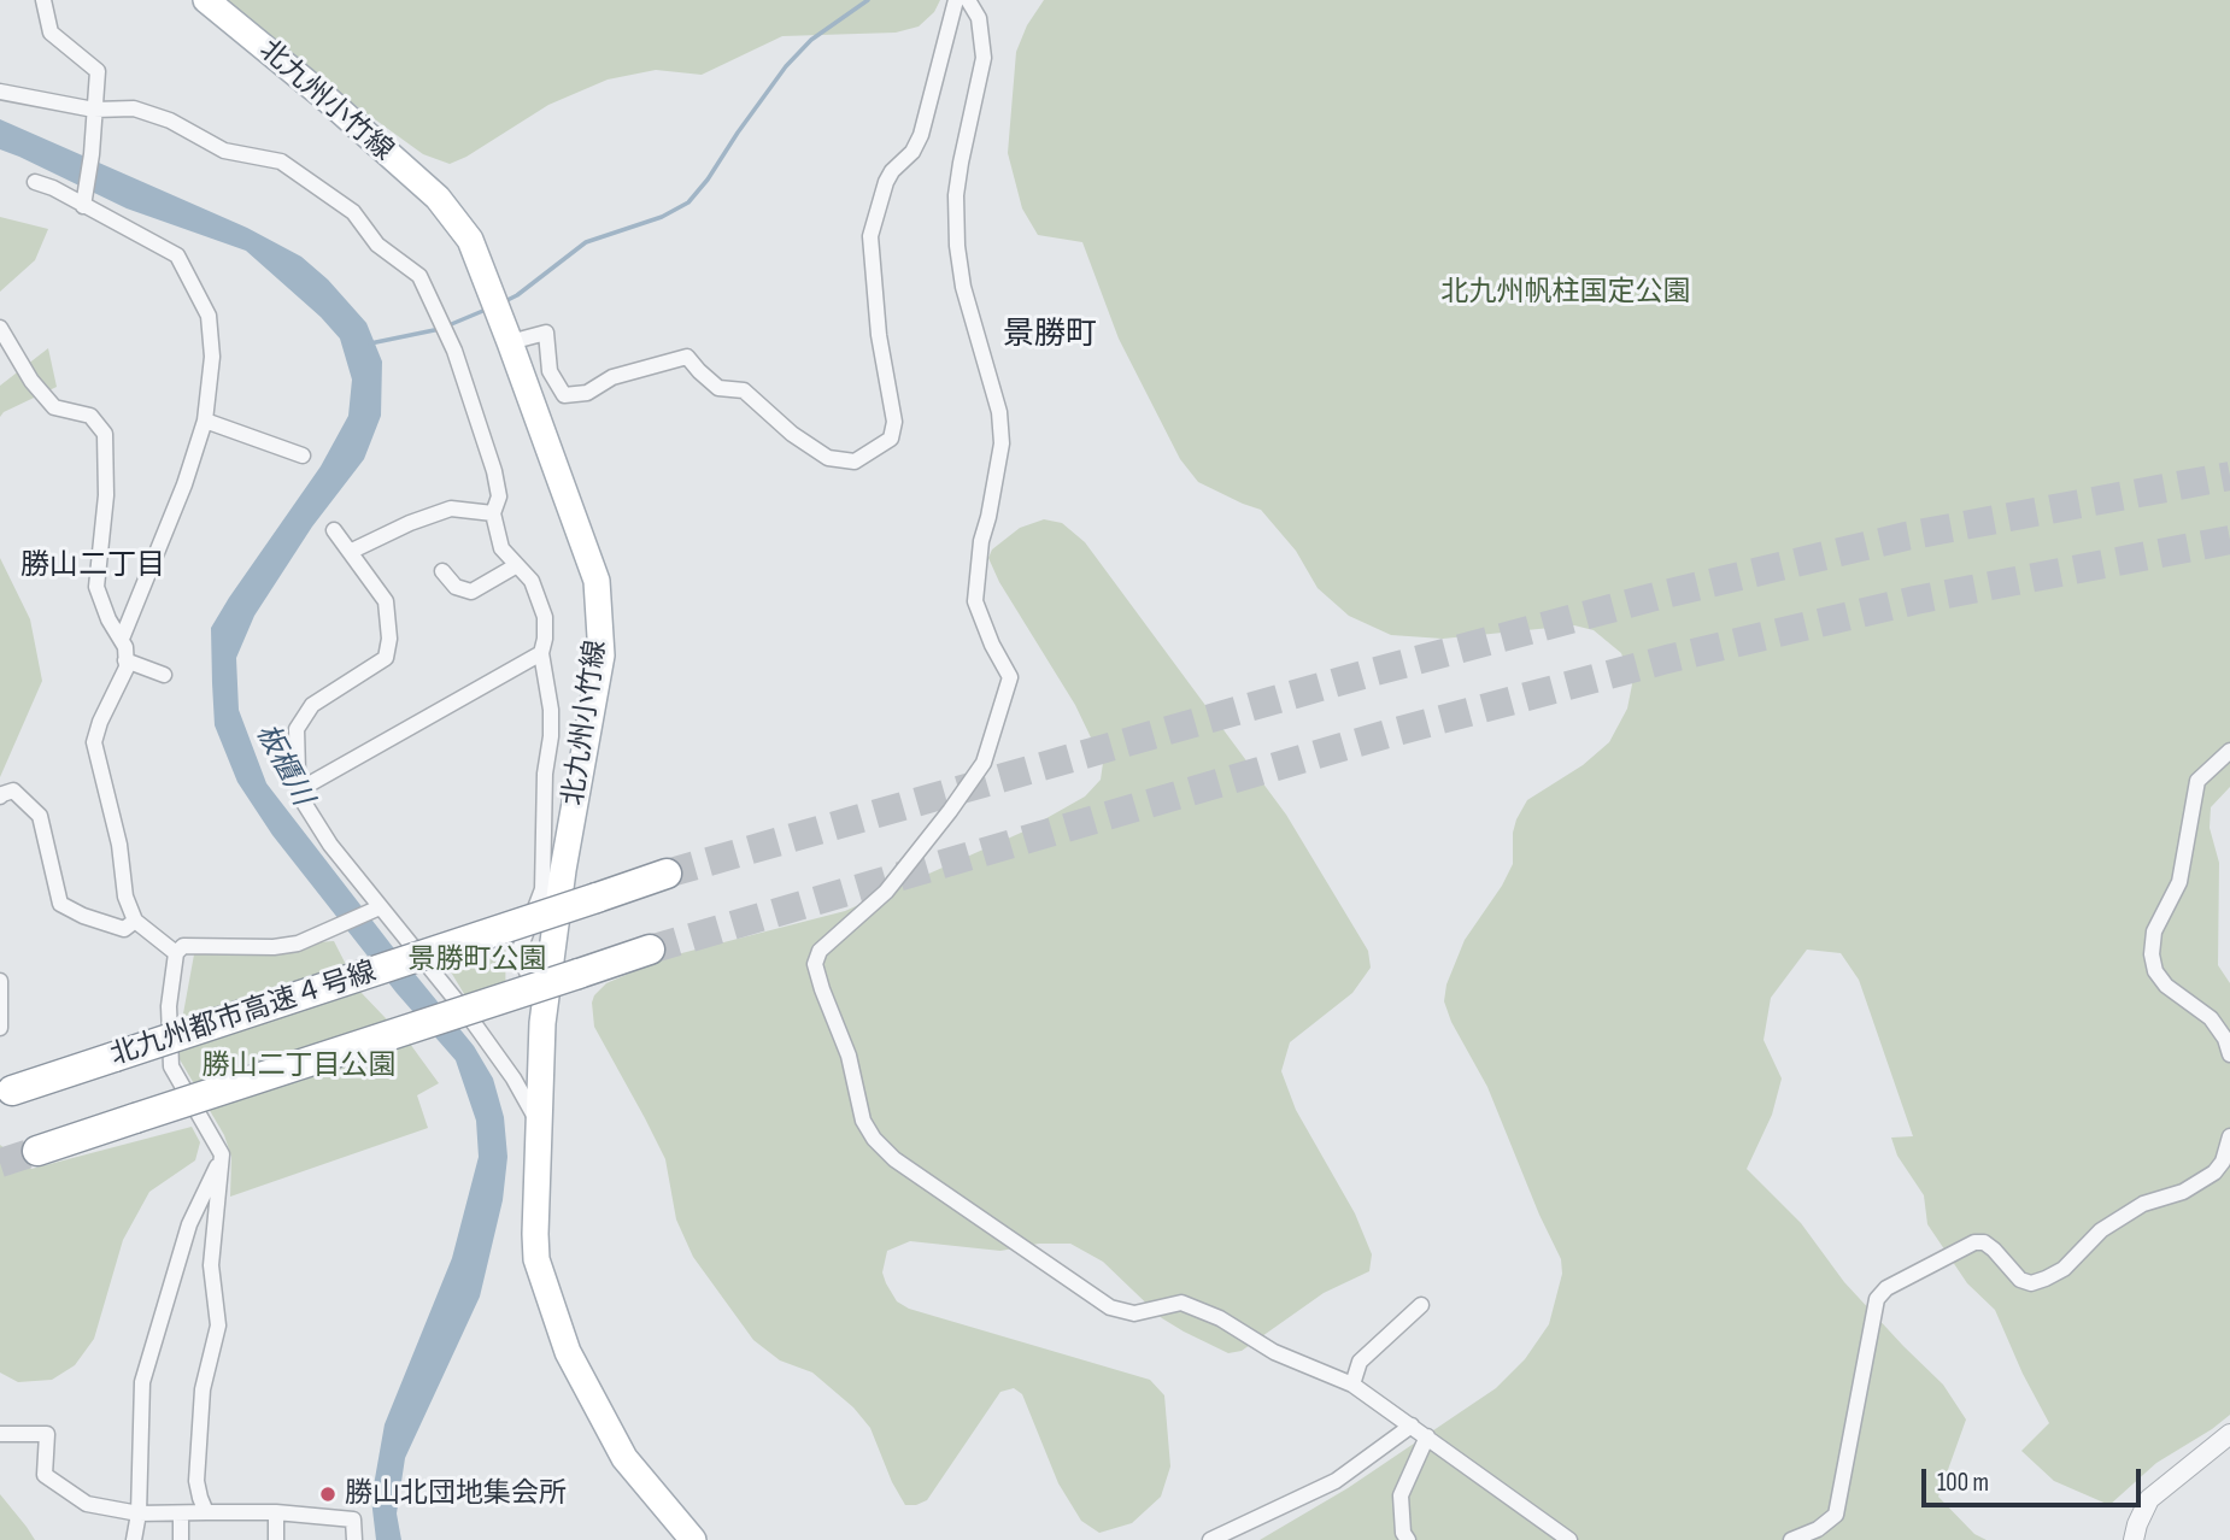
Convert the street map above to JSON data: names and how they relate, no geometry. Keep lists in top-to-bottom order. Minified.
{"streets":{"highway":["北九州都市高速４号線"],"main road":["北九州小竹線"]},"districts":["景勝町","勝山二丁目"],"water":["板櫃川"],"parks":["北九州帆柱国定公園","景勝町公園","勝山二丁目公園"],"places":["勝山北団地集会所"],"scale_bar":"100 m"}
